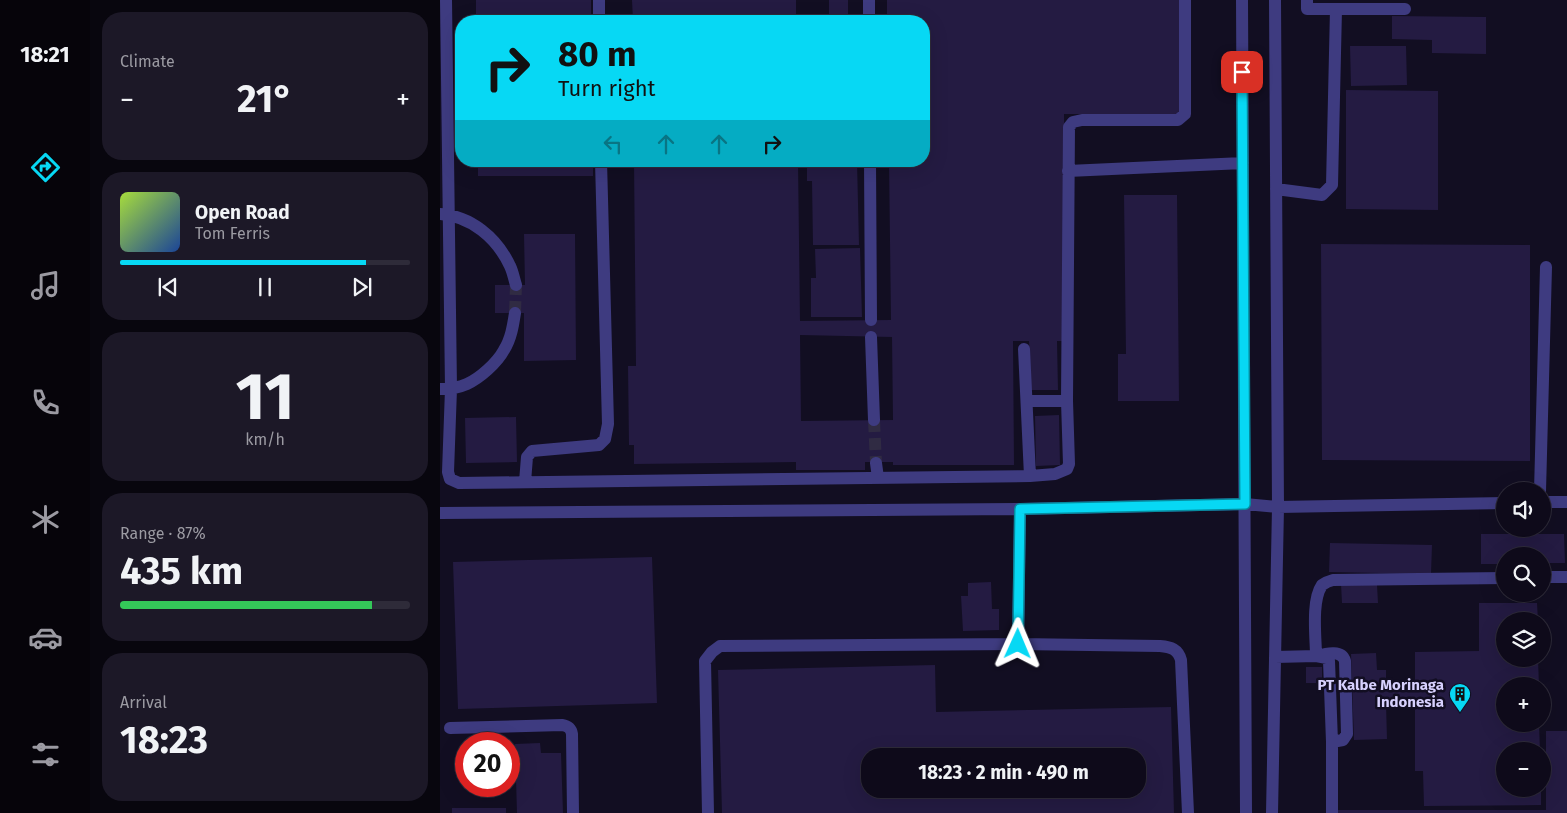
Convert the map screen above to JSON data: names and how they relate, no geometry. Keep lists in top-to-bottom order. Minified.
{"places":{"building":["PT Kalbe Morinaga Indonesia"]},"page":{"tabs":"18:21","tile":["Climate",["11","km/h"],["Range · 87%","435 km"],["Arrival","18:23"]],"turn":["80 m","Turn right"],"heat":["−","21°","+"],"song":["Open Road","Tom Ferris"],"map_buttons":["+","−"],"limit":"20","trip":"18:23 · 2 min · 490 m"}}
